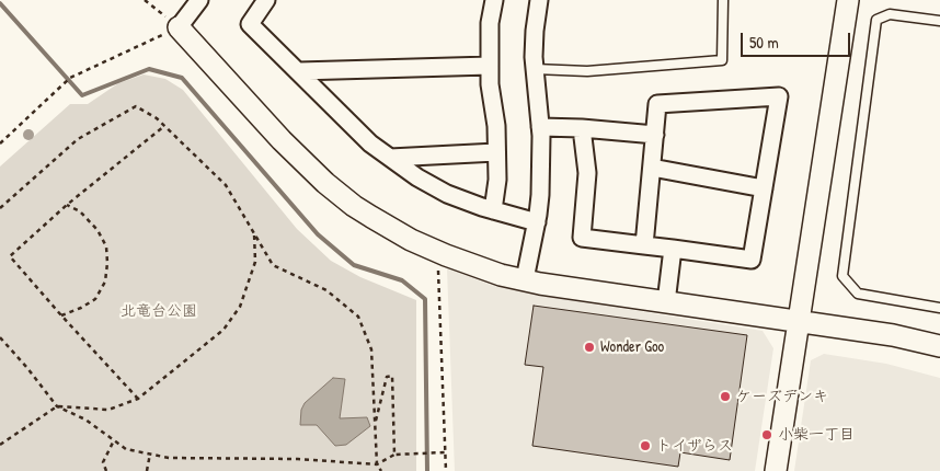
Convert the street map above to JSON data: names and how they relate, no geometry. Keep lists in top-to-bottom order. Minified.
{"parks":["北竜台公園"],"places":["Wonder Goo","ケーズデンキ","小柴一丁目","トイザらス"],"scale_bar":"50 m"}
